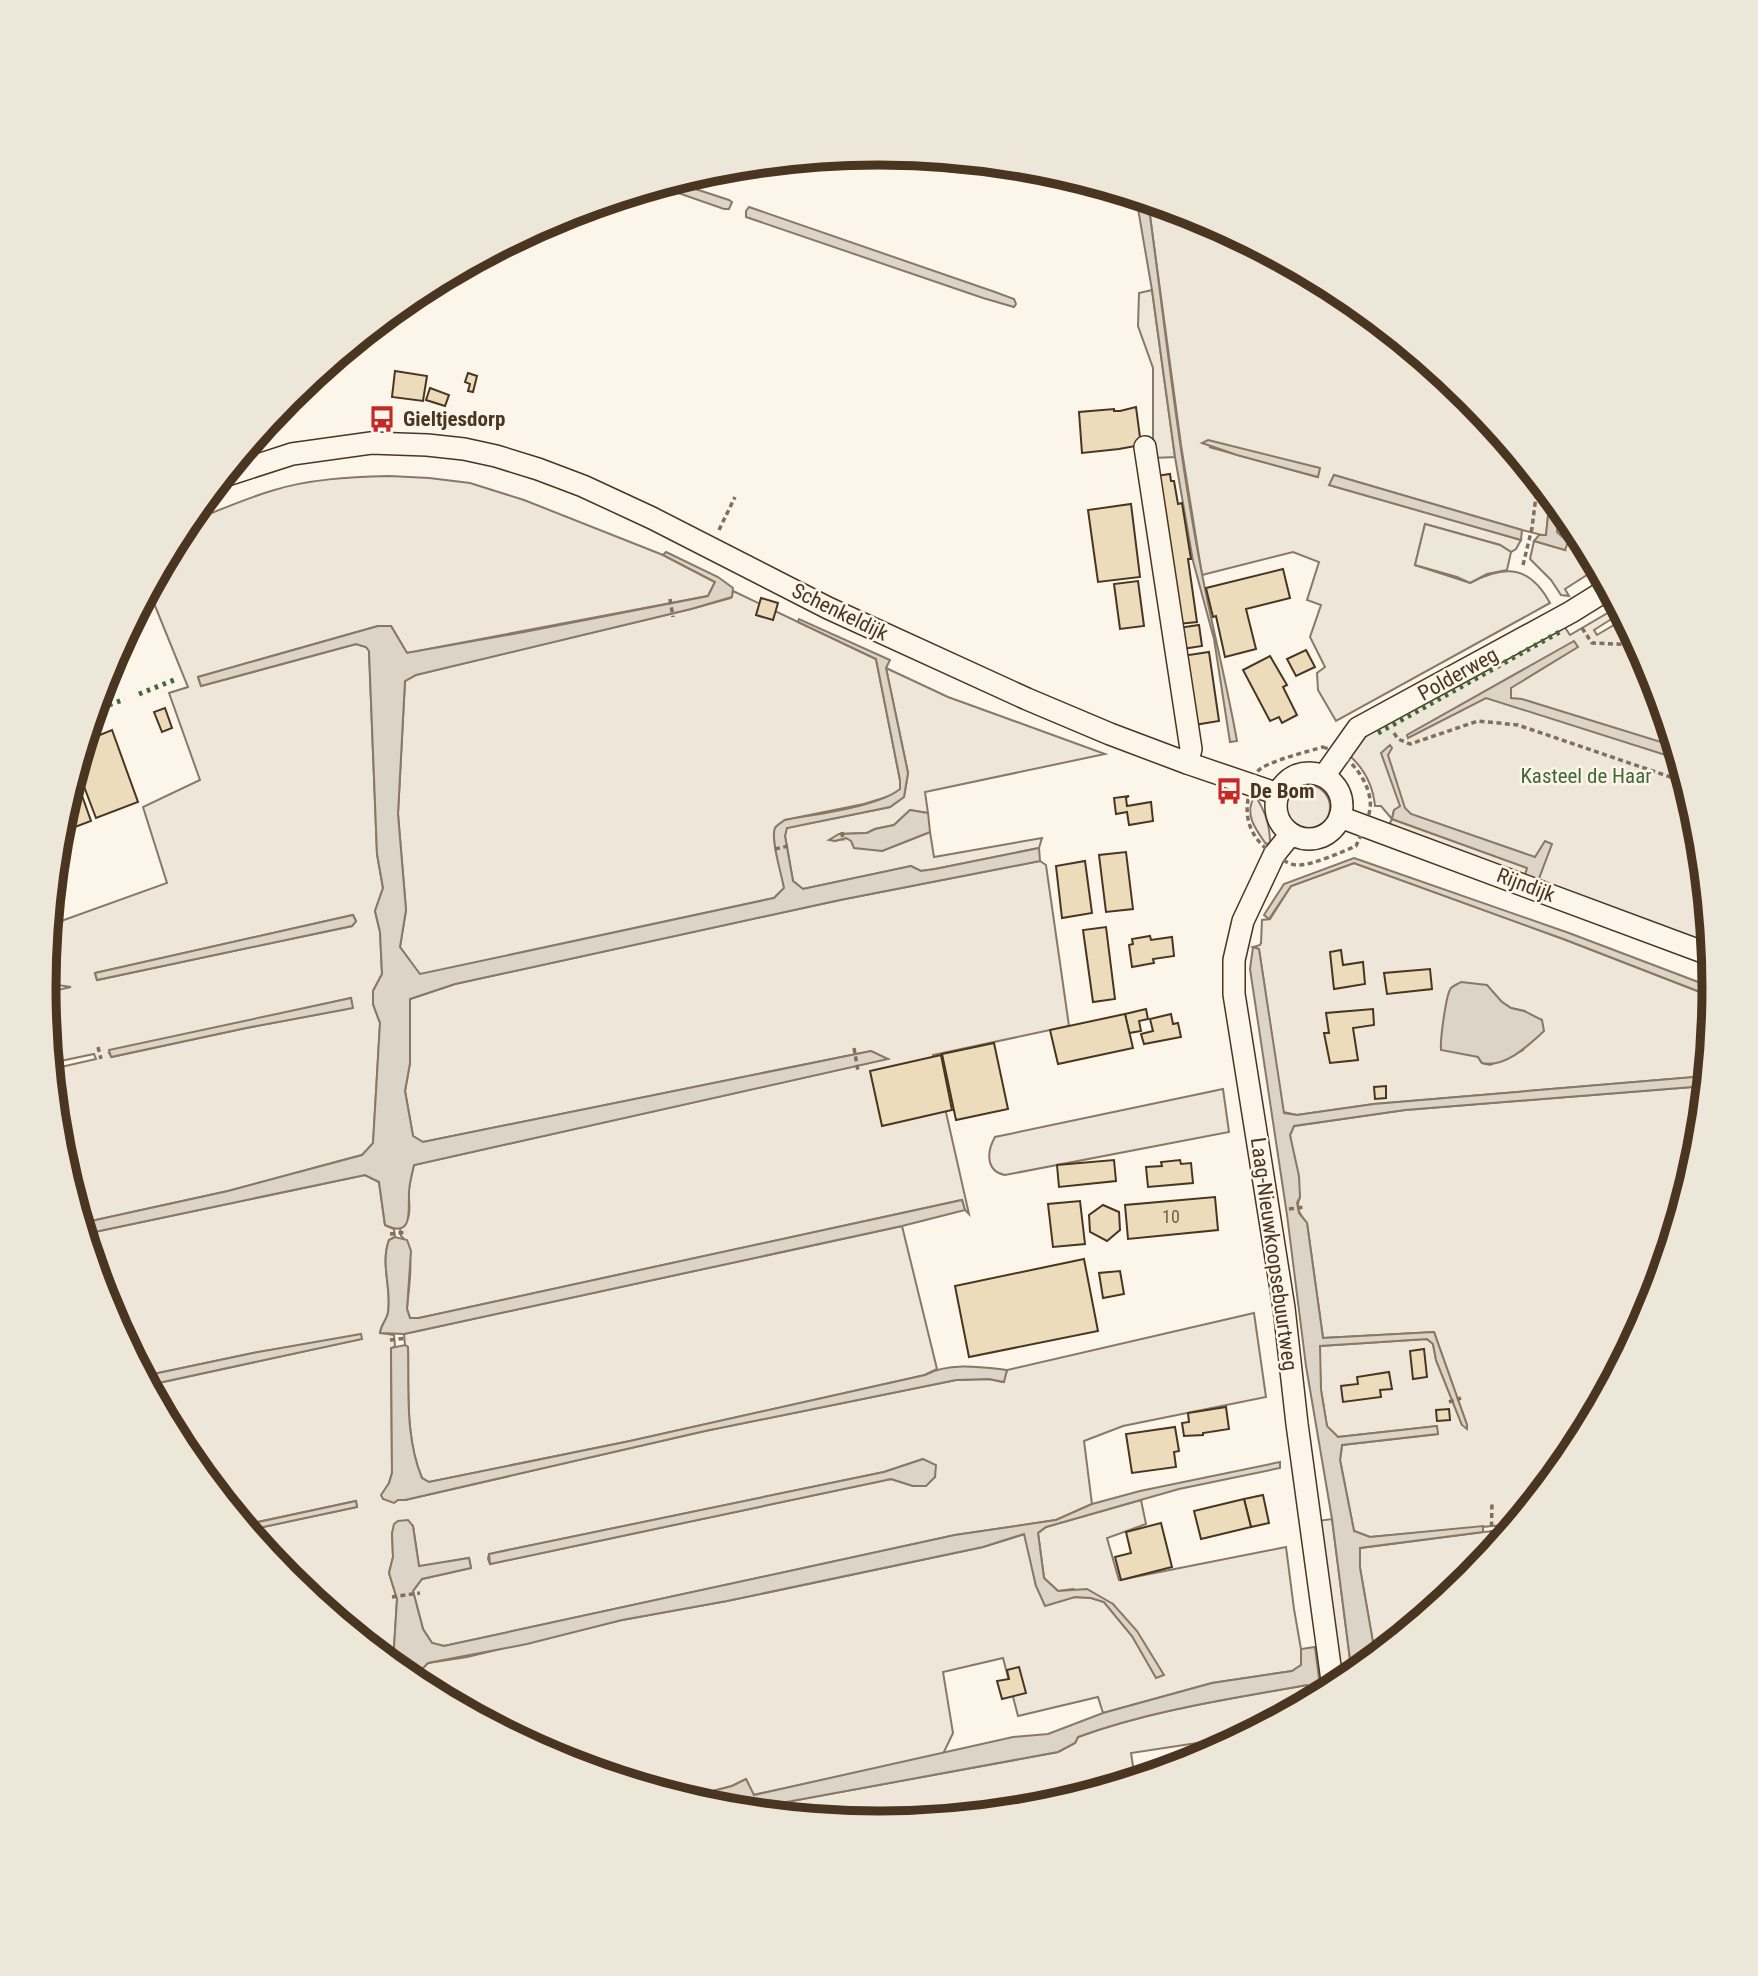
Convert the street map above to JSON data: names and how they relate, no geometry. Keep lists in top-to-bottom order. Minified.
{"streets":{"street":["Schenkeldijk","Polderweg","Rijndijk","Laag-Nieuwkoopsebuurtweg"]},"crossings":[["Polderweg","Rijndijk"],["Polderweg","Laag-Nieuwkoopsebuurtweg"],["Rijndijk","Laag-Nieuwkoopsebuurtweg"]],"parks":["Kasteel de Haar"],"places":{"bus stop":["Gieltjesdorp","De Bom"]},"house_numbers":["10"]}
